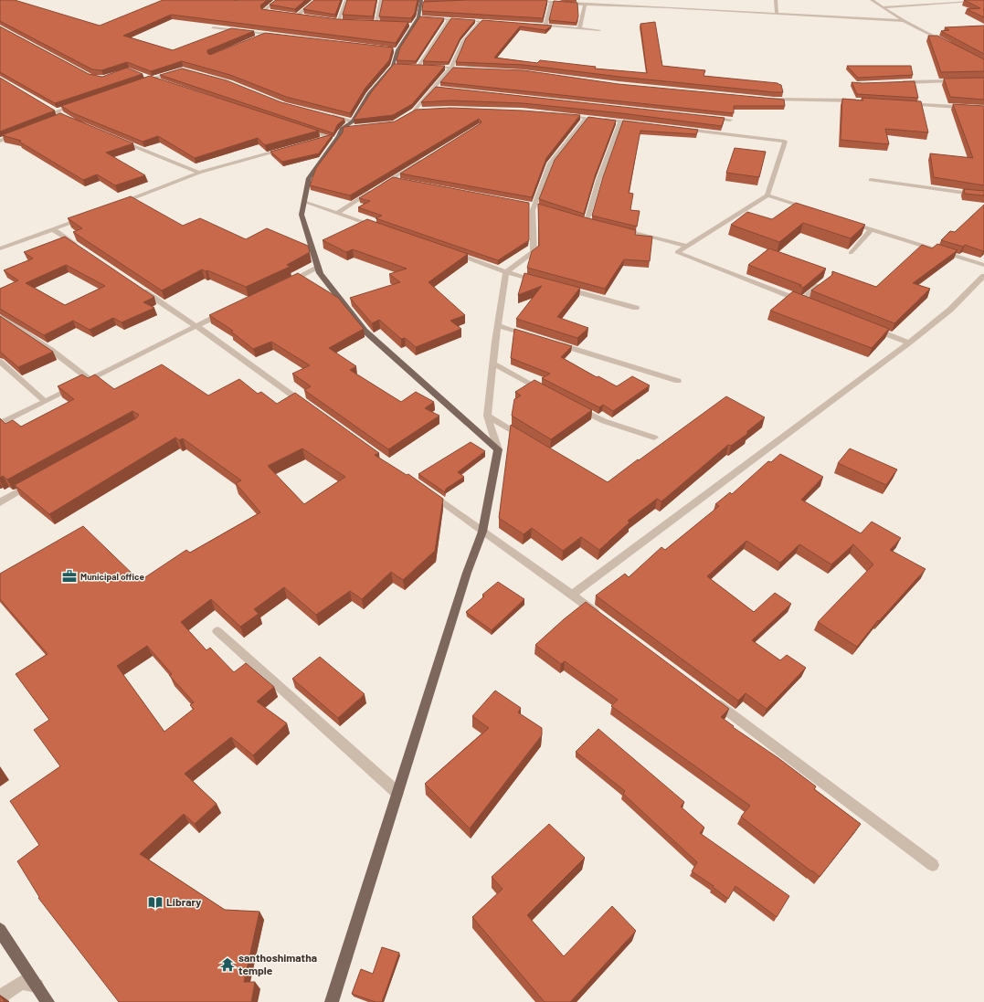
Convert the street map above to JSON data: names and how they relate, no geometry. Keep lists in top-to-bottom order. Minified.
{"places":{"office":["Municipal office"],"library":["Library"],"temple":["santhoshimatha temple"]}}
